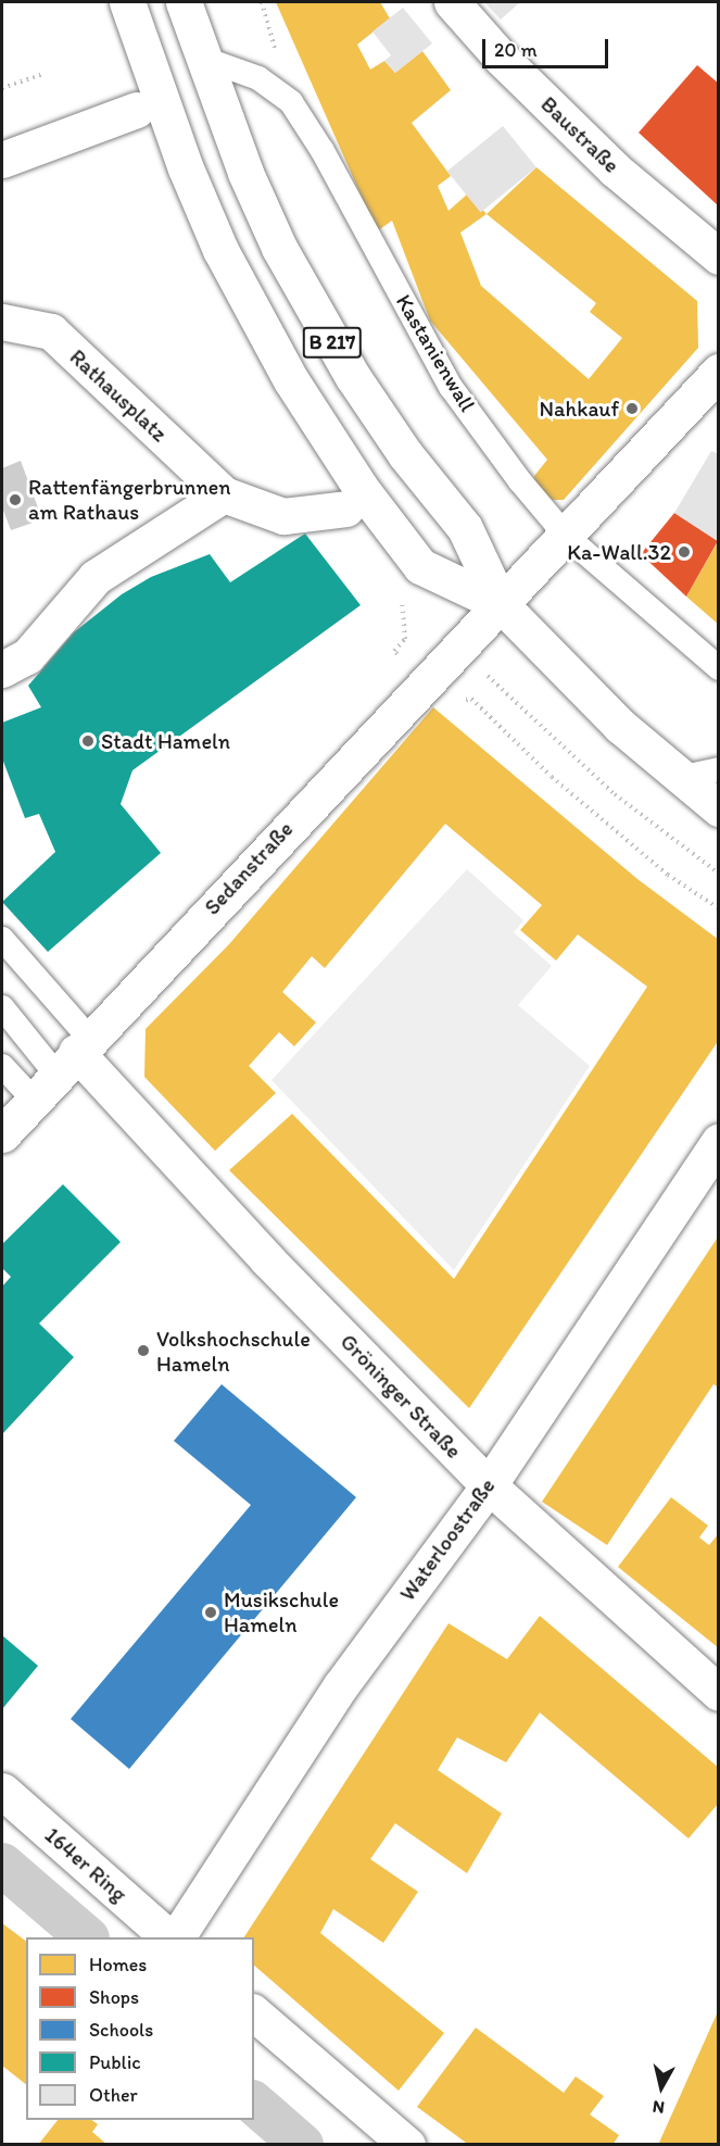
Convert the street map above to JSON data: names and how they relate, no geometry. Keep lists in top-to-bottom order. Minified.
{"streets":{"street":["Baustraße","B 217","Rathausplatz","Sedanstraße","Gröninger Straße","Waterloostraße","164er Ring"],"lane":["Kastanienwall"]},"crossings":[["B 217","Kastanienwall"],["B 217","Sedanstraße"],["Sedanstraße","Gröninger Straße"],["Gröninger Straße","Waterloostraße"]],"places":["Nahkauf","Rattenfängerbrunnen am Rathaus","Ka-Wall.32","Stadt Hameln","Volkshochschule Hameln","Musikschule Hameln"],"legend":["Homes","Shops","Schools","Public","Other"],"scale_bar":"20 m","north":"bottom"}
